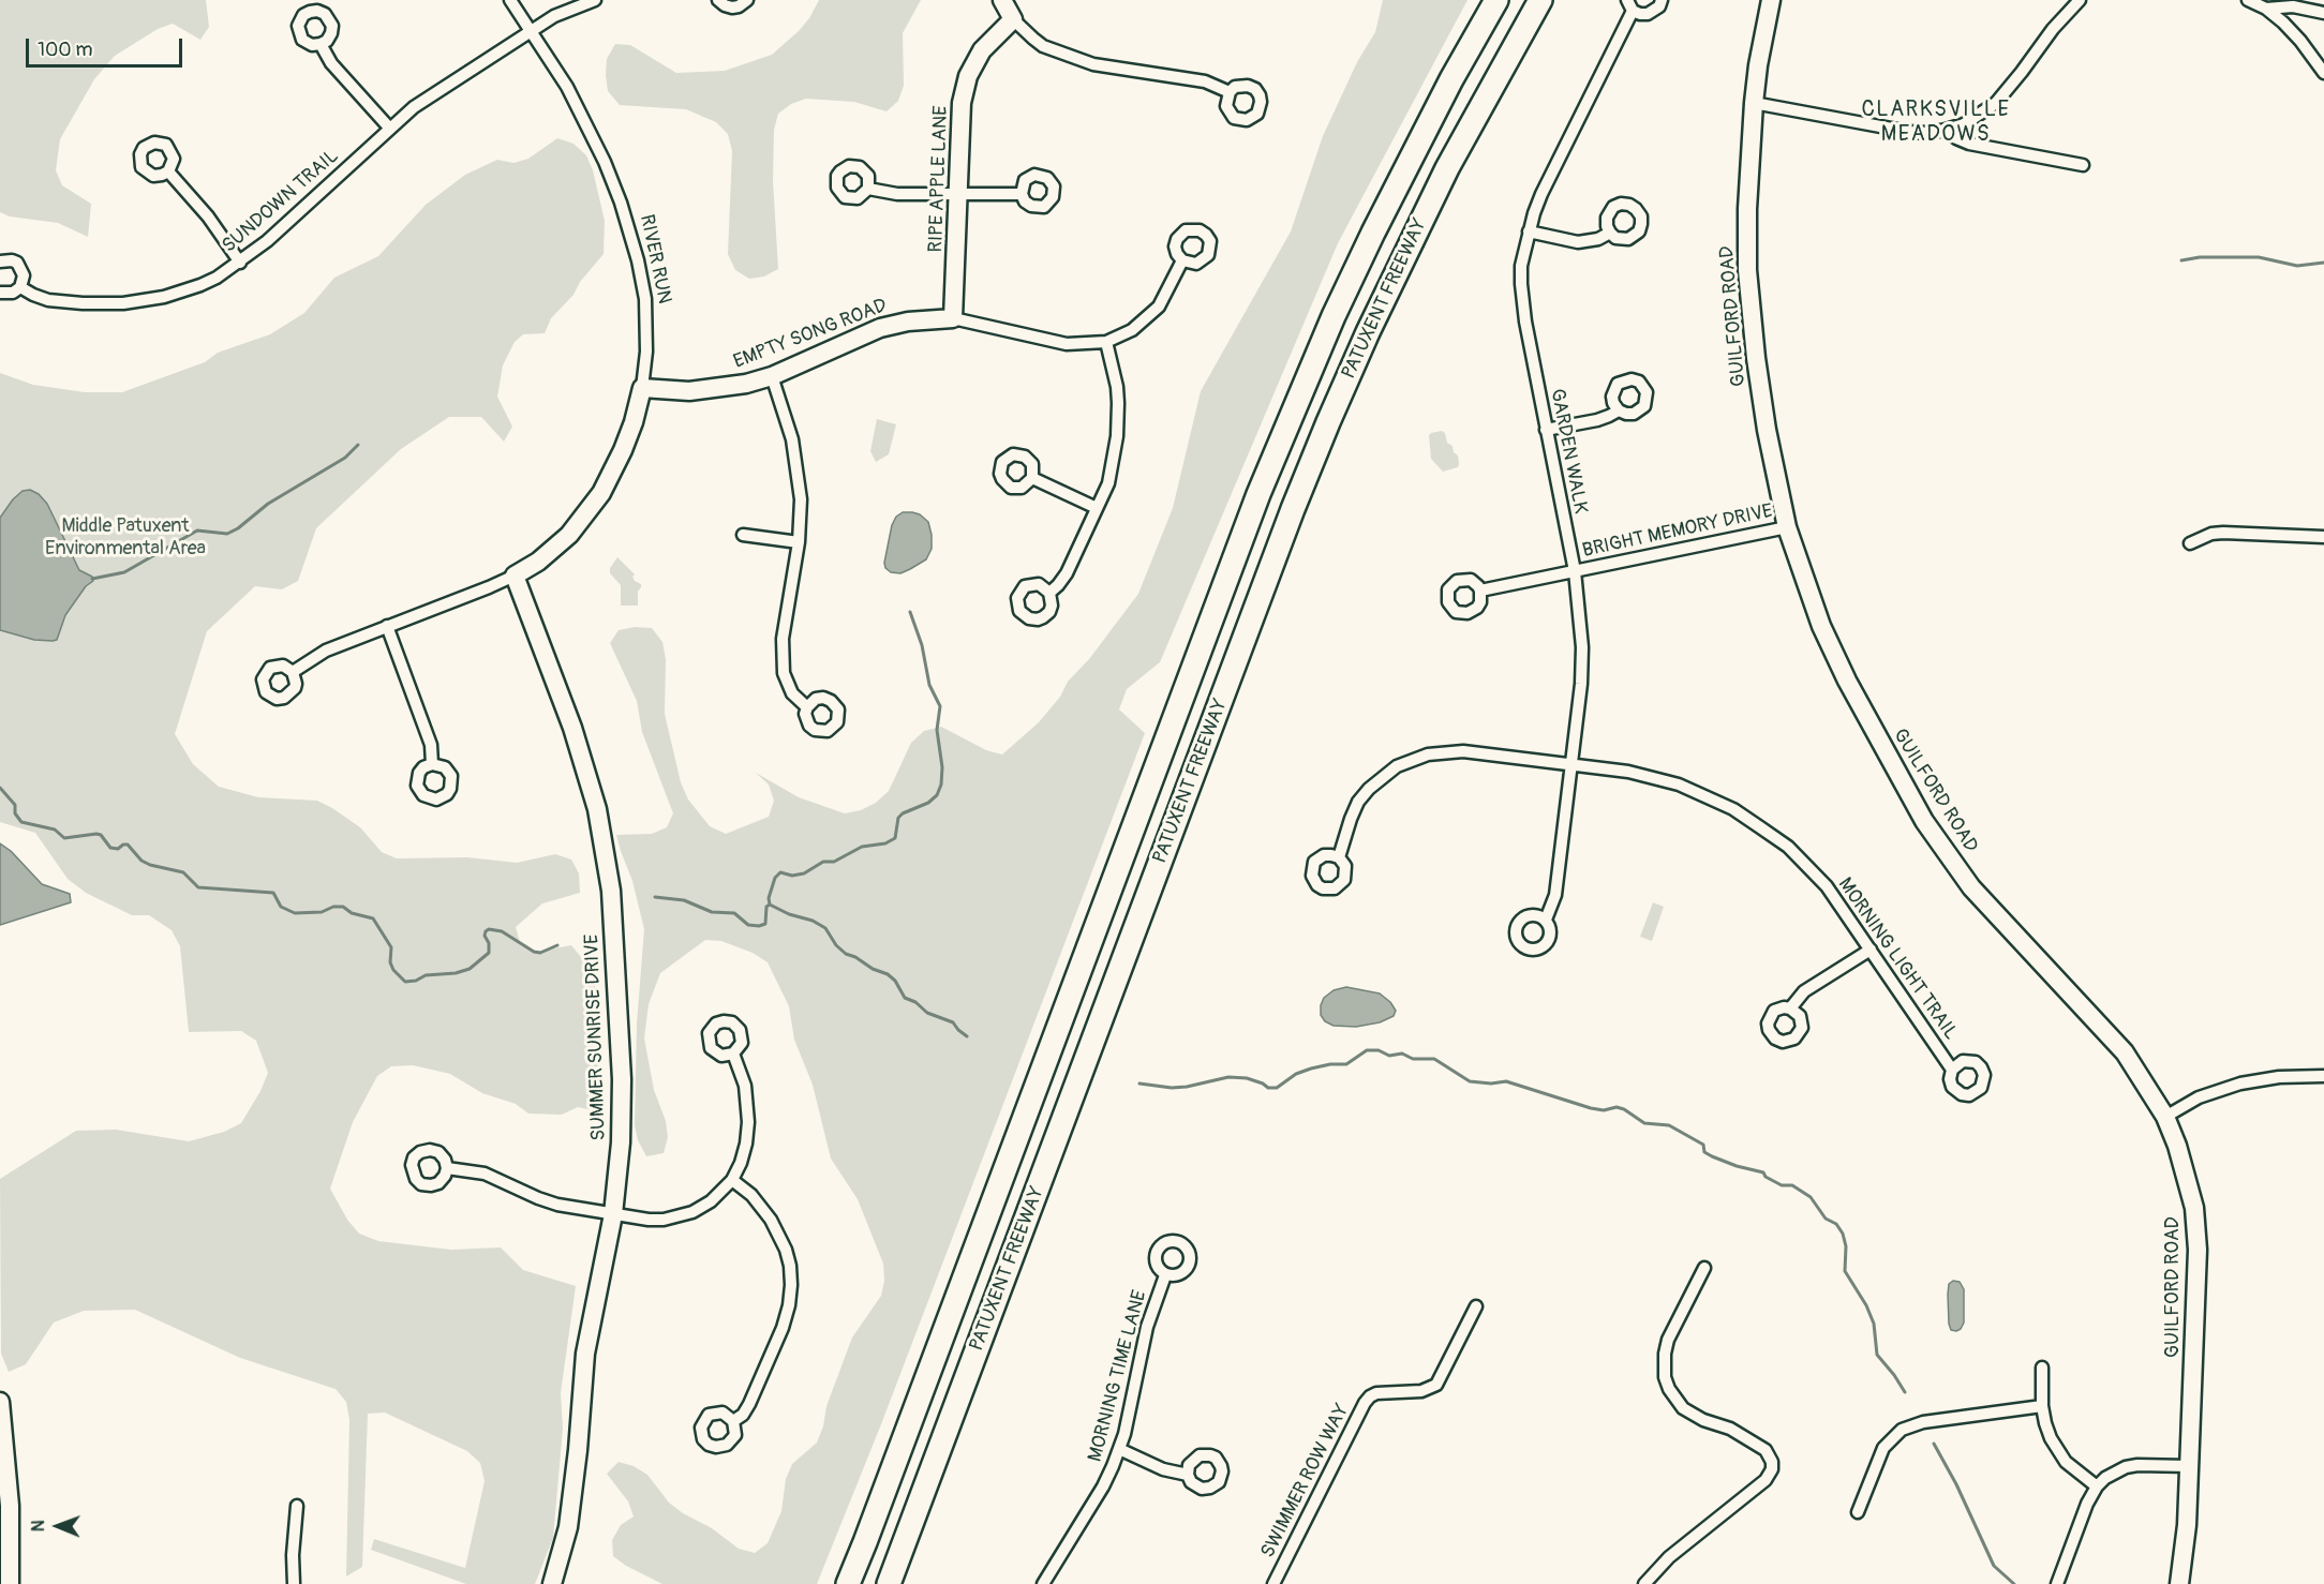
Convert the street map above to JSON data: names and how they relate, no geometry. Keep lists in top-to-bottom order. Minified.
{"streets":{"highway":["PATUXENT FREEWAY"],"street":["RIPE APPLE LANE","SUNDOWN TRAIL","RIVER RUN","GUILFORD ROAD","EMPTY SONG ROAD","GARDEN WALK","BRIGHT MEMORY DRIVE","MORNING LIGHT TRAIL","SUMMER SUNRISE DRIVE","MORNING TIME LANE","SWIMMER ROW WAY"]},"crossings":[["RIPE APPLE LANE","EMPTY SONG ROAD"],["SUNDOWN TRAIL","RIVER RUN"],["RIVER RUN","EMPTY SONG ROAD"],["RIVER RUN","SUMMER SUNRISE DRIVE"],["GUILFORD ROAD","BRIGHT MEMORY DRIVE"],["GARDEN WALK","BRIGHT MEMORY DRIVE"],["GARDEN WALK","MORNING LIGHT TRAIL"]],"districts":["CLARKSVILLE MEADOWS"],"parks":["Middle Patuxent Environmental Area"],"scale_bar":"100 m","north":"left"}
